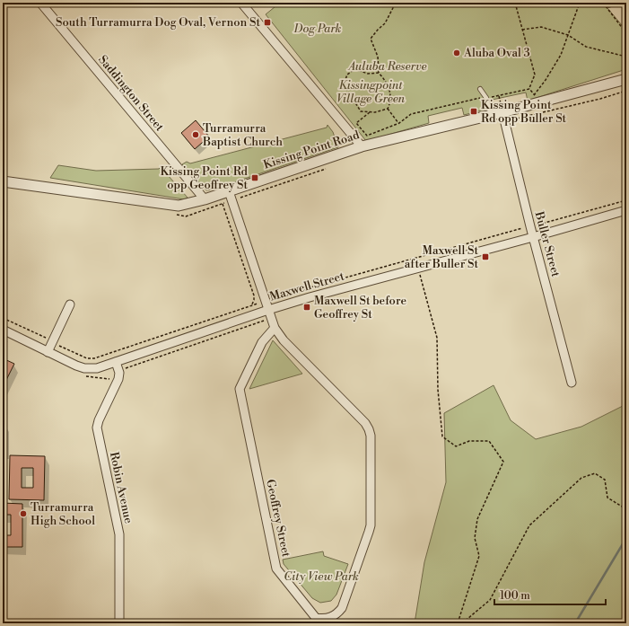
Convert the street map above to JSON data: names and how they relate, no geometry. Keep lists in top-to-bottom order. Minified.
{"streets":{"street":["Saddington Street","Kissing Point Road","Buller Street","Maxwell Street","Robin Avenue","Geoffrey Street"]},"crossings":[["Saddington Street","Kissing Point Road"],["Kissing Point Road","Buller Street"],["Kissing Point Road","Geoffrey Street"],["Buller Street","Maxwell Street"],["Maxwell Street","Robin Avenue"],["Maxwell Street","Geoffrey Street"]],"parks":["Dog Park","Auluba Reserve","Kissingpoint Village Green","City View Park"],"places":{"transit":["South Turramurra Dog Oval, Vernon St","Kissing Point Rd opp Buller St","Kissing Point Rd opp Geoffrey St","Maxwell St after Buller St","Maxwell St before Geoffrey St"],"other":["Aluba Oval 3","Turramurra Baptist Church","Turramurra High School"]},"scale_bar":"100 m"}
